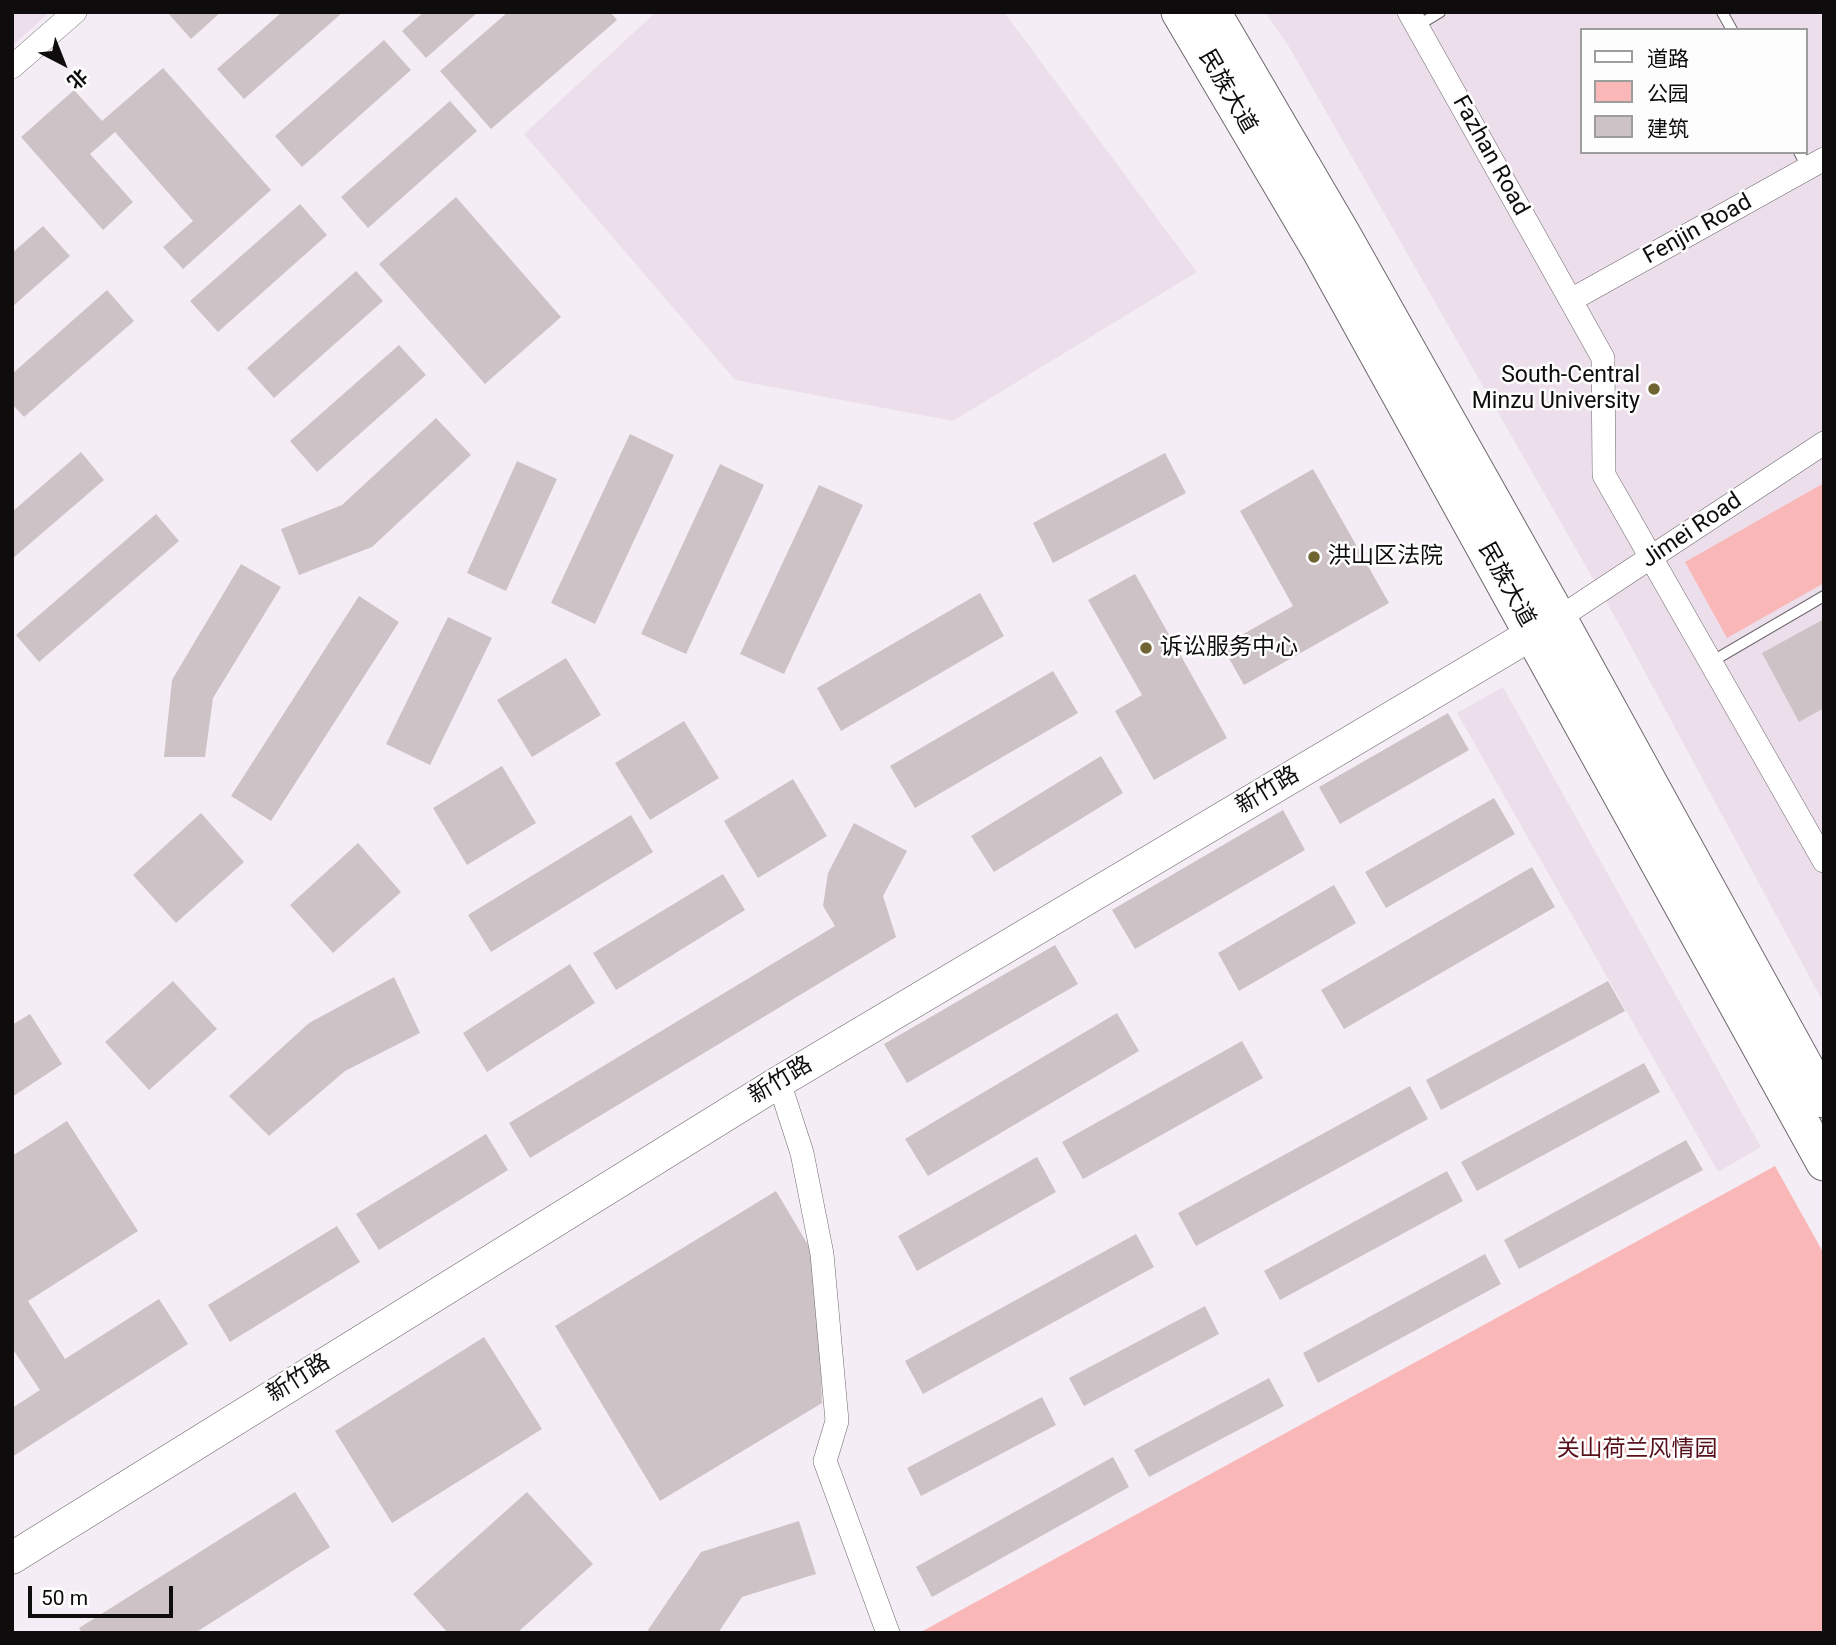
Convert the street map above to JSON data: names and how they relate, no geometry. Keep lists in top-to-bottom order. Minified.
{"streets":{"main road":["民族大道","新竹路"],"street":["Fazhan Road","Fenjin Road","Jimei Road"]},"crossings":[["民族大道","Jimei Road"],["民族大道","新竹路"],["Fazhan Road","Fenjin Road"],["Fazhan Road","Jimei Road"],["Jimei Road","新竹路"]],"parks":["关山荷兰风情园"],"places":["South-Central Minzu University","洪山区法院","诉讼服务中心"],"legend":["道路","公园","建筑"],"scale_bar":"50 m","north":"bottom right"}
